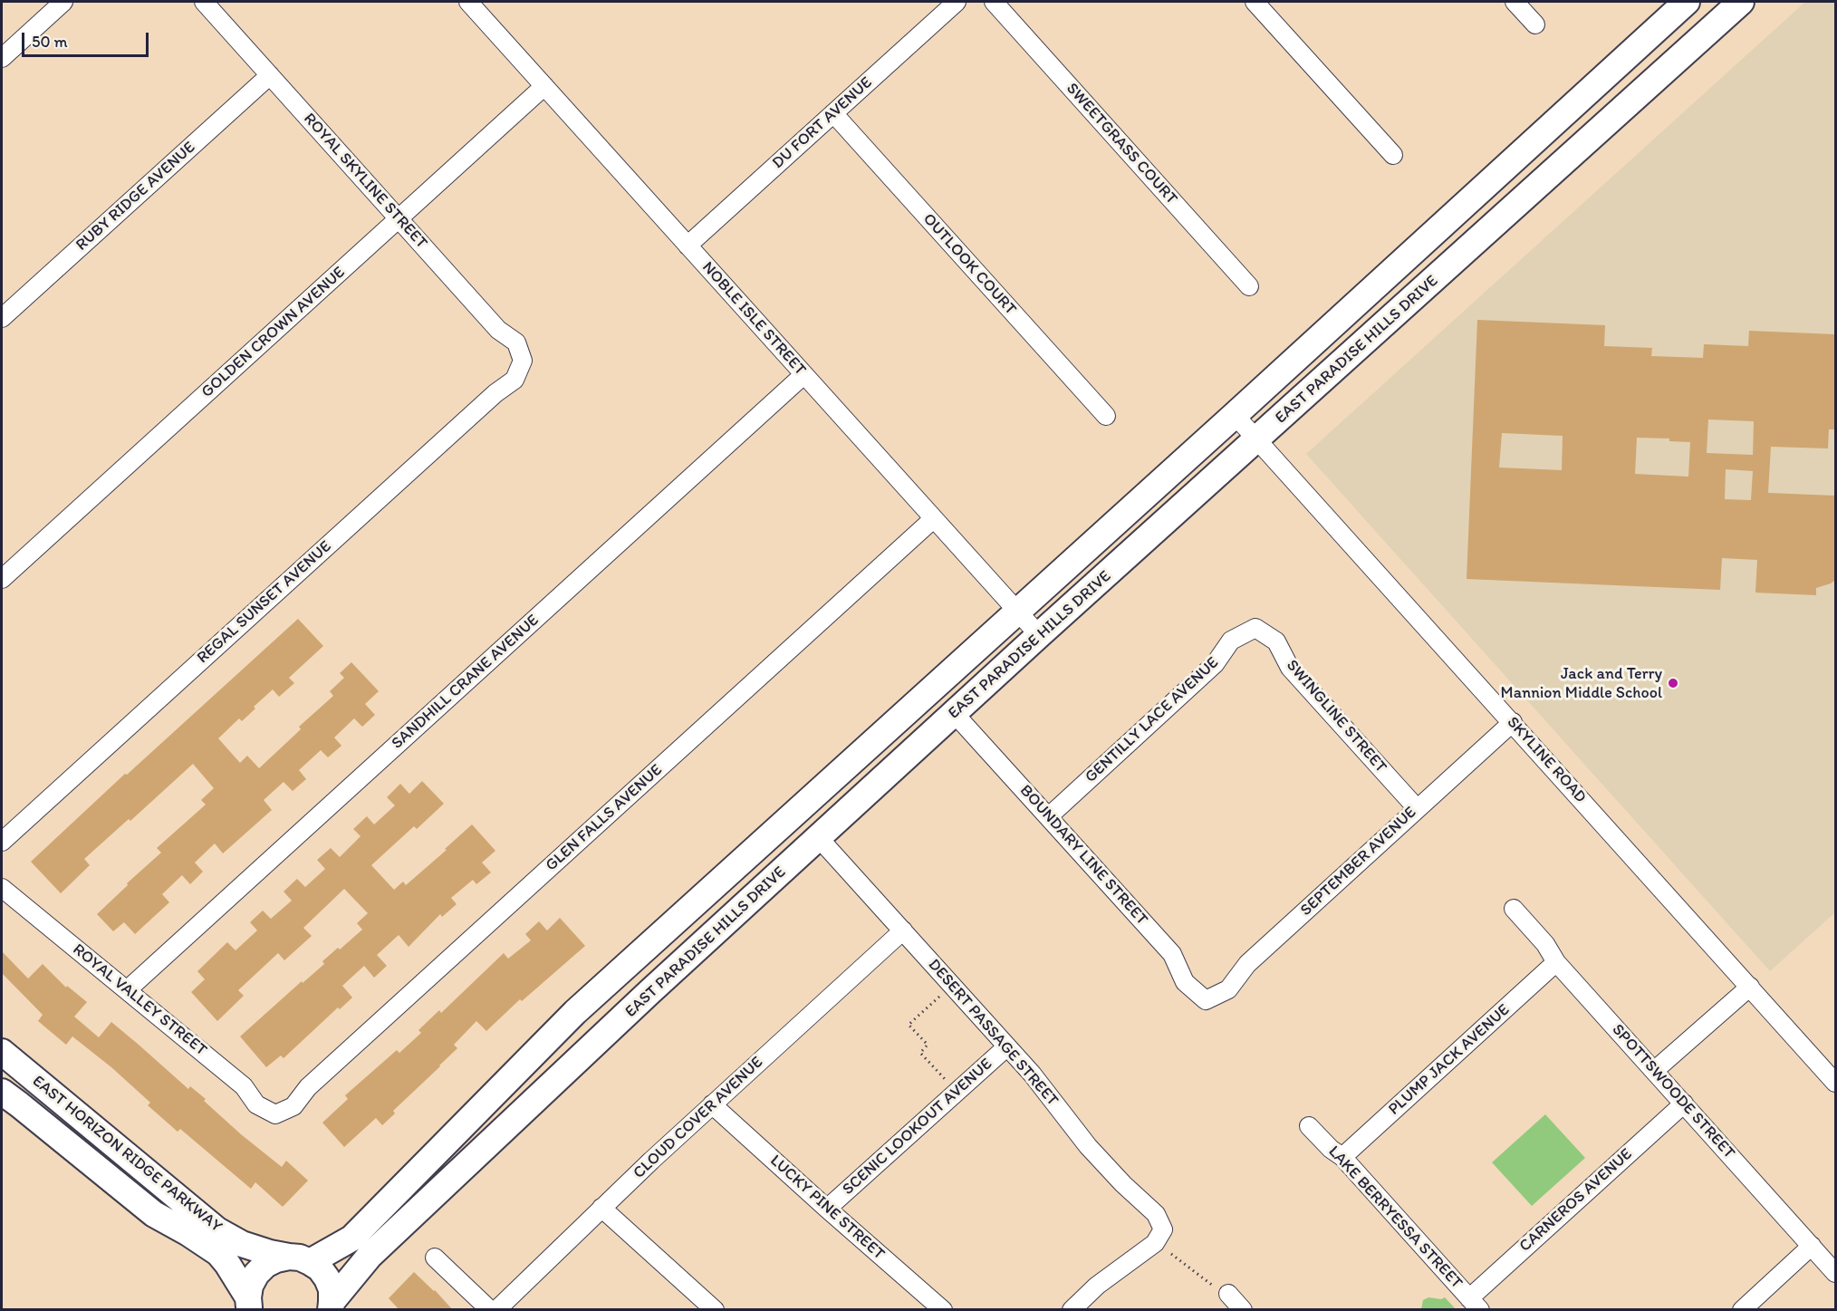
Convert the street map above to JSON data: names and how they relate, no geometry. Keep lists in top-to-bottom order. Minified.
{"streets":{"main road":["EAST PARADISE HILLS DRIVE","EAST HORIZON RIDGE PARKWAY"],"street":["DU FORT AVENUE","SWEETGRASS COURT","ROYAL SKYLINE STREET","RUBY RIDGE AVENUE","OUTLOOK COURT","NOBLE ISLE STREET","GOLDEN CROWN AVENUE","REGAL SUNSET AVENUE","SANDHILL CRANE AVENUE","SWINGLINE STREET","GENTILLY LACE AVENUE","SKYLINE ROAD","GLEN FALLS AVENUE","BOUNDARY LINE STREET","SEPTEMBER AVENUE","ROYAL VALLEY STREET","DESERT PASSAGE STREET","PLUMP JACK AVENUE","SPOTTSWOODE STREET","CLOUD COVER AVENUE","SCENIC LOOKOUT AVENUE","CARNEROS AVENUE","LUCKY PINE STREET","LAKE BERRYESSA STREET"]},"crossings":[["DU FORT AVENUE","OUTLOOK COURT"],["DU FORT AVENUE","NOBLE ISLE STREET"],["ROYAL SKYLINE STREET","RUBY RIDGE AVENUE"],["ROYAL SKYLINE STREET","GOLDEN CROWN AVENUE"],["ROYAL SKYLINE STREET","REGAL SUNSET AVENUE"],["NOBLE ISLE STREET","GOLDEN CROWN AVENUE"],["NOBLE ISLE STREET","EAST PARADISE HILLS DRIVE"],["NOBLE ISLE STREET","SANDHILL CRANE AVENUE"],["NOBLE ISLE STREET","GLEN FALLS AVENUE"],["EAST PARADISE HILLS DRIVE","SKYLINE ROAD"],["EAST PARADISE HILLS DRIVE","BOUNDARY LINE STREET"],["EAST PARADISE HILLS DRIVE","DESERT PASSAGE STREET"],["EAST PARADISE HILLS DRIVE","EAST HORIZON RIDGE PARKWAY"],["SANDHILL CRANE AVENUE","ROYAL VALLEY STREET"],["SWINGLINE STREET","GENTILLY LACE AVENUE"],["SWINGLINE STREET","SEPTEMBER AVENUE"],["GENTILLY LACE AVENUE","BOUNDARY LINE STREET"],["SKYLINE ROAD","SEPTEMBER AVENUE"],["GLEN FALLS AVENUE","ROYAL VALLEY STREET"],["BOUNDARY LINE STREET","SEPTEMBER AVENUE"],["DESERT PASSAGE STREET","CLOUD COVER AVENUE"],["DESERT PASSAGE STREET","SCENIC LOOKOUT AVENUE"],["PLUMP JACK AVENUE","SPOTTSWOODE STREET"],["PLUMP JACK AVENUE","LAKE BERRYESSA STREET"],["SPOTTSWOODE STREET","CARNEROS AVENUE"],["CLOUD COVER AVENUE","LUCKY PINE STREET"],["SCENIC LOOKOUT AVENUE","LUCKY PINE STREET"],["CARNEROS AVENUE","LAKE BERRYESSA STREET"]],"places":["Jack and Terry Mannion Middle School"],"scale_bar":"50 m"}
